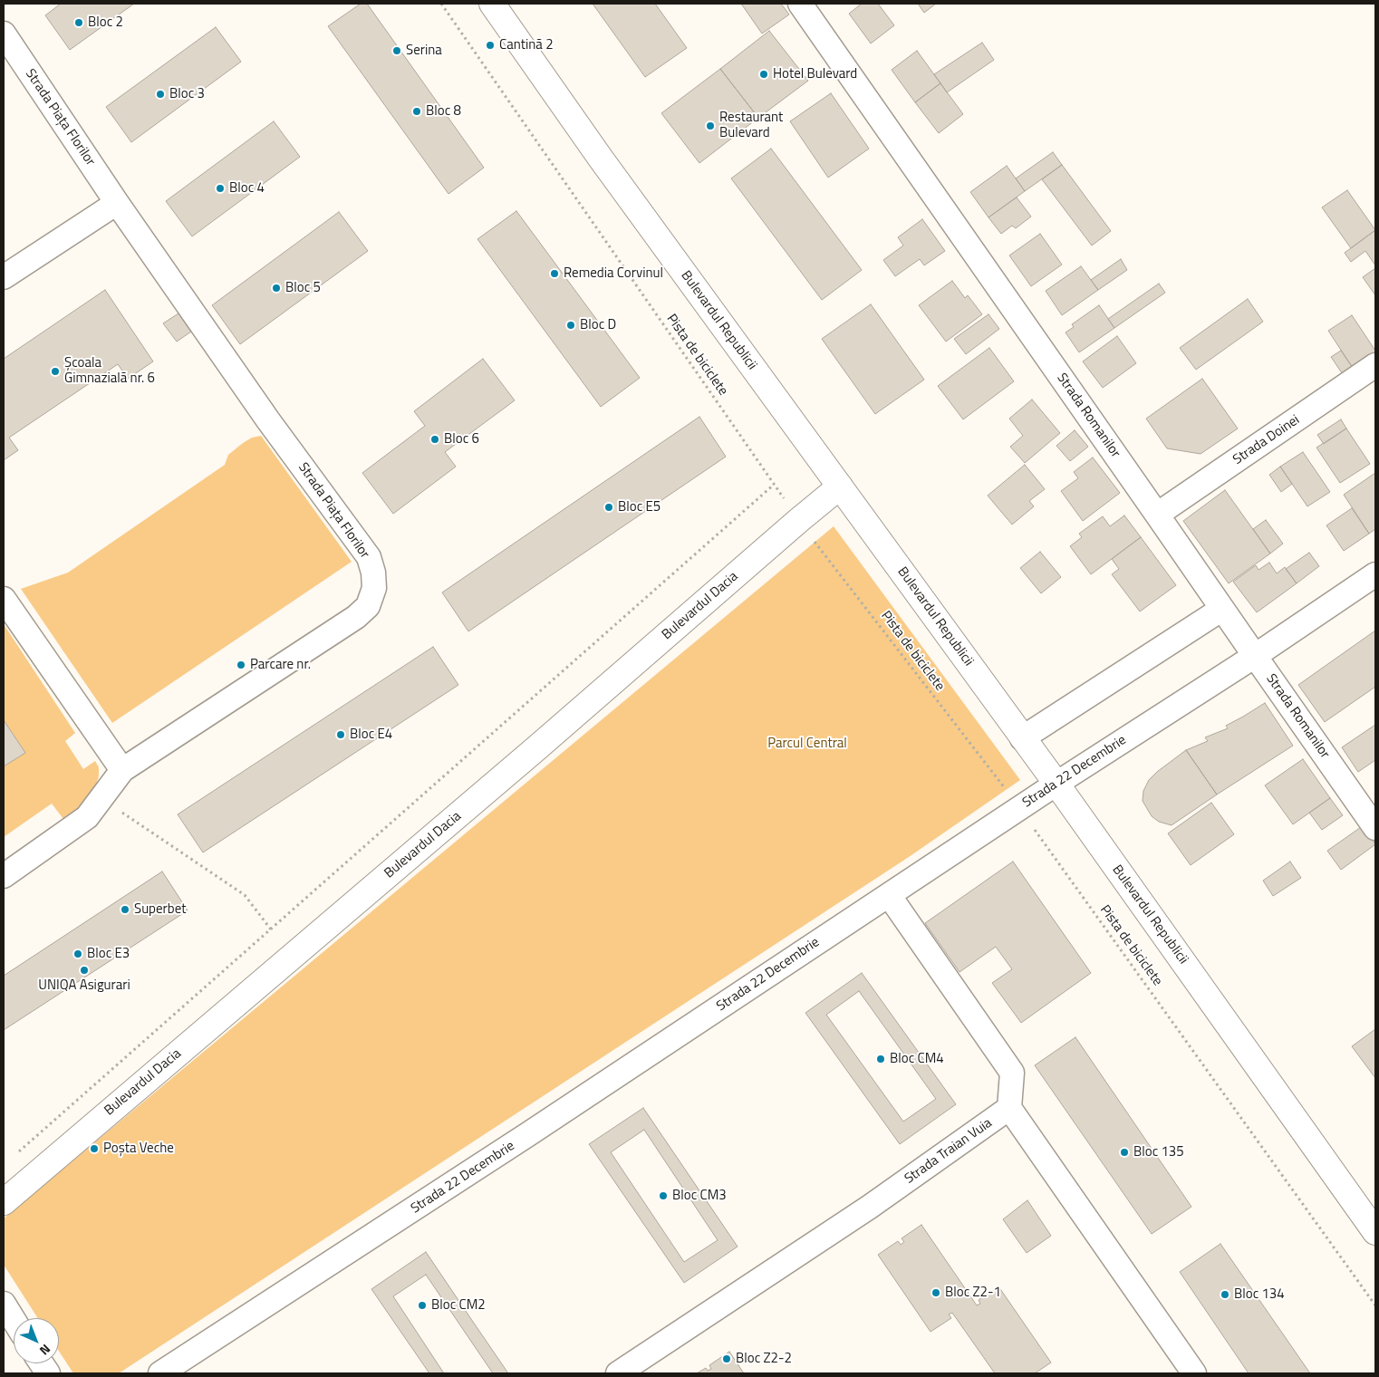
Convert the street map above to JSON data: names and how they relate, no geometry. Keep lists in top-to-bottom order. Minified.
{"streets":{"main road":["Bulevardul Republicii","Bulevardul Dacia"],"street":["Strada Piața Florilor","Strada Romanilor","Strada Doinei","Strada 22 Decembrie","Strada Traian Vuia"],"path":["Pista de biciclete"]},"crossings":[["Bulevardul Republicii","Bulevardul Dacia"],["Bulevardul Republicii","Strada 22 Decembrie"],["Pista de biciclete","Bulevardul Dacia"],["Pista de biciclete","Strada 22 Decembrie"],["Strada Romanilor","Strada Doinei"],["Strada Romanilor","Strada 22 Decembrie"]],"parks":["Parcul Central"],"places":["Bloc 2","Cantină 2","Serina","Hotel Bulevard","Bloc 3","Bloc 8","Restaurant Bulevard","Bloc 4","Remedia Corvinul","Bloc 5","Bloc D","Școala Gimnazială nr. 6","Bloc 6","Bloc E5","Parcare nr.","Bloc E4","Superbet","Bloc E3","UNIQA Asigurari","Bloc CM4","Poșta Veche","Bloc 135","Bloc CM3","Bloc Z2-1","Bloc 134","Bloc CM2","Bloc Z2-2"],"north":"bottom right"}
